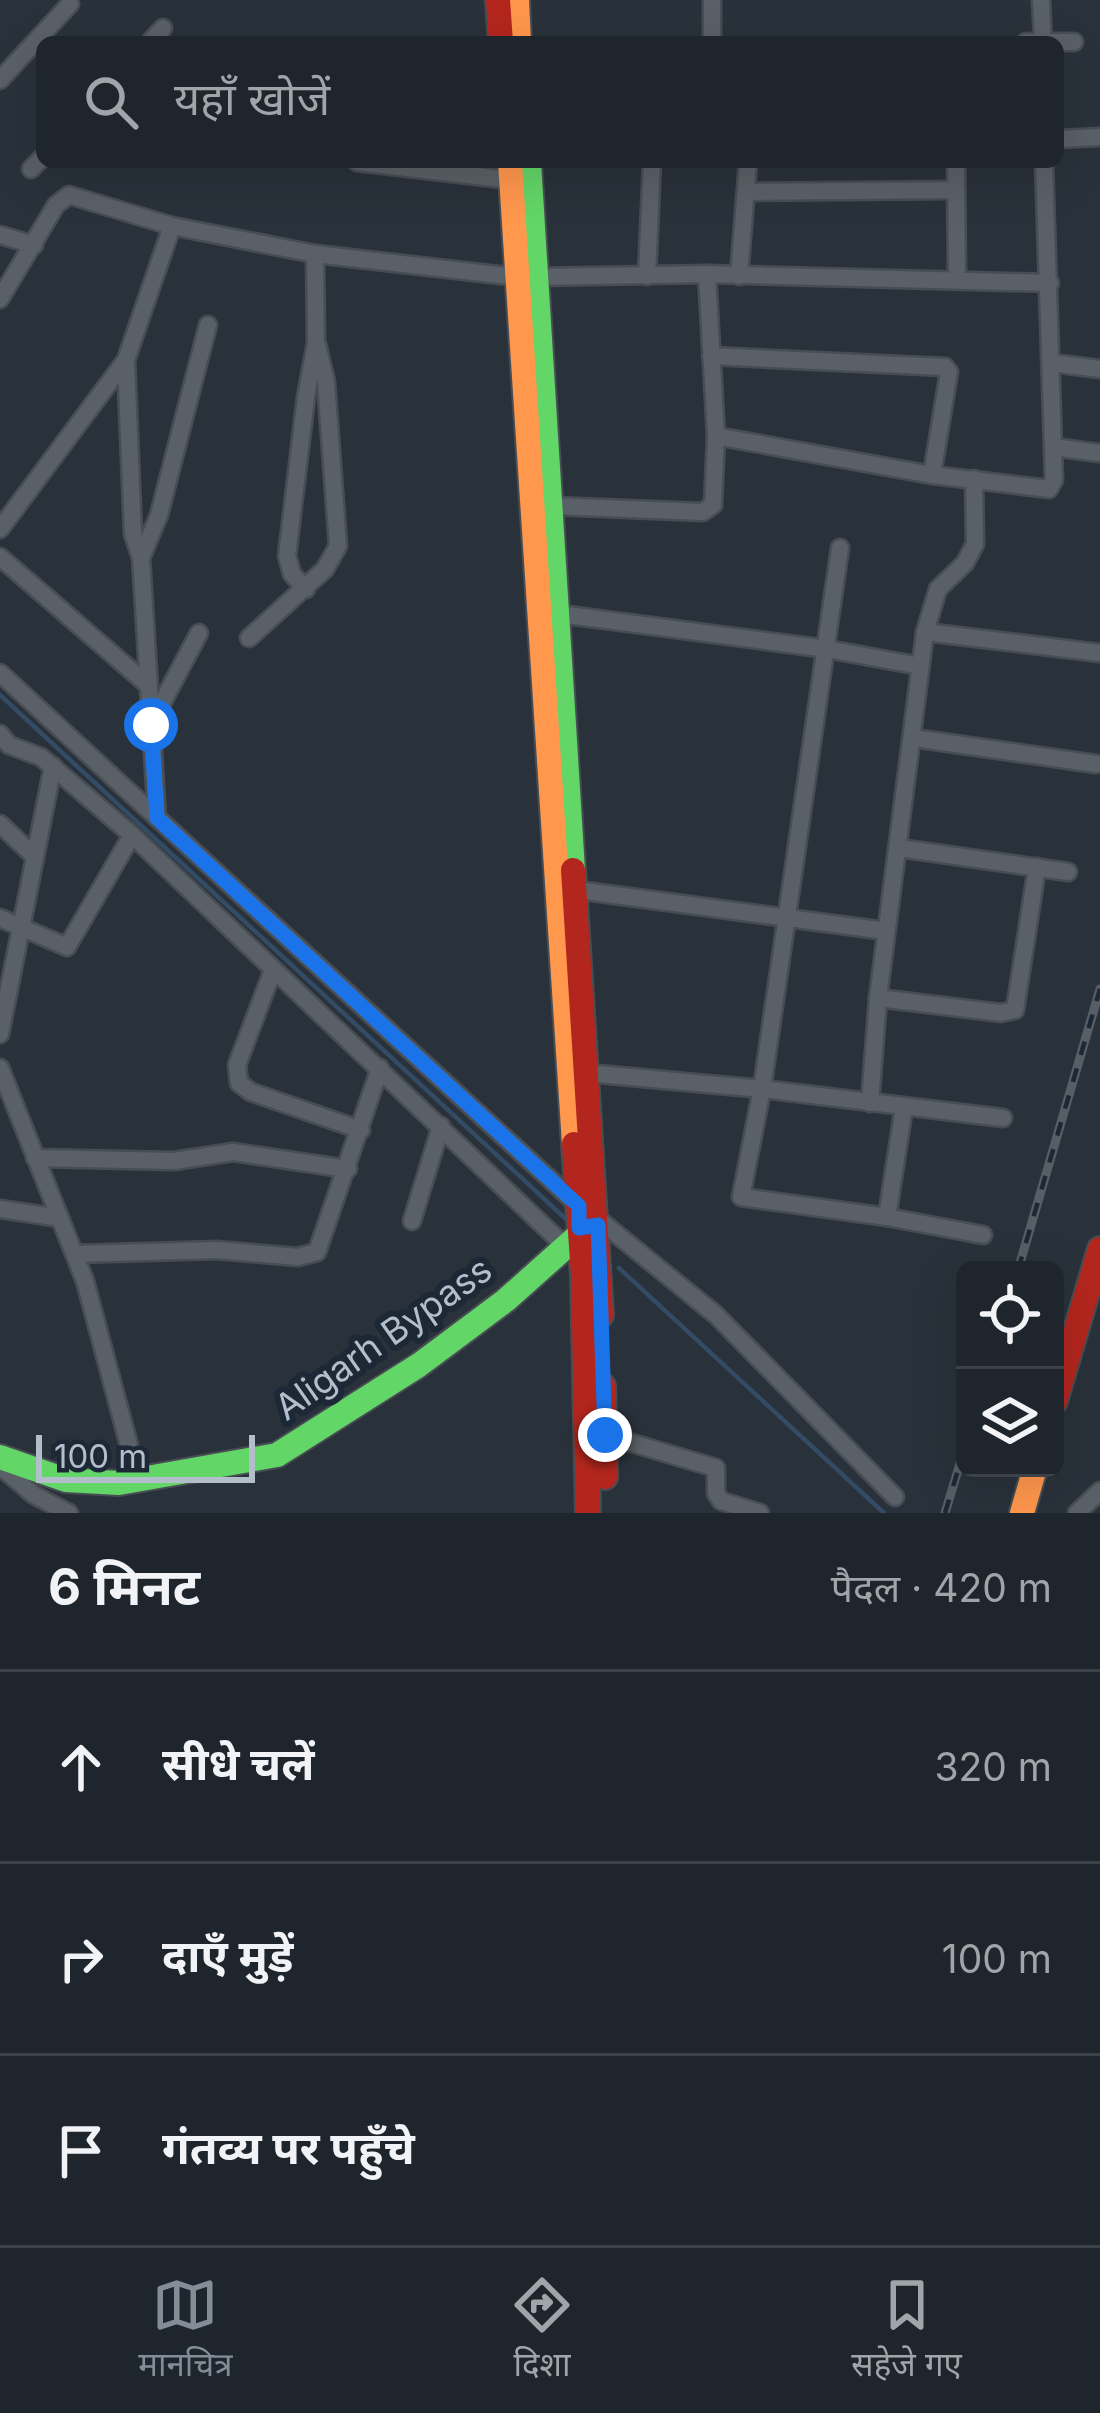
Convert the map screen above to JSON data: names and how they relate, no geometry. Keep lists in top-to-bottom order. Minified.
{"streets":{"main road":["Aligarh Bypass"]},"scale_bar":"100 m","page":{"search":"यहाँ खोजें","scale":"100 m","heading":["6 मिनट","पैदल · 420 m"],"list":[["सीधे चलें","320 m"],["दाएँ मुड़ें","100 m"],"गंतव्य पर पहुँचे"],"nav":["मानचित्र","दिशा","सहेजे गए"]}}
